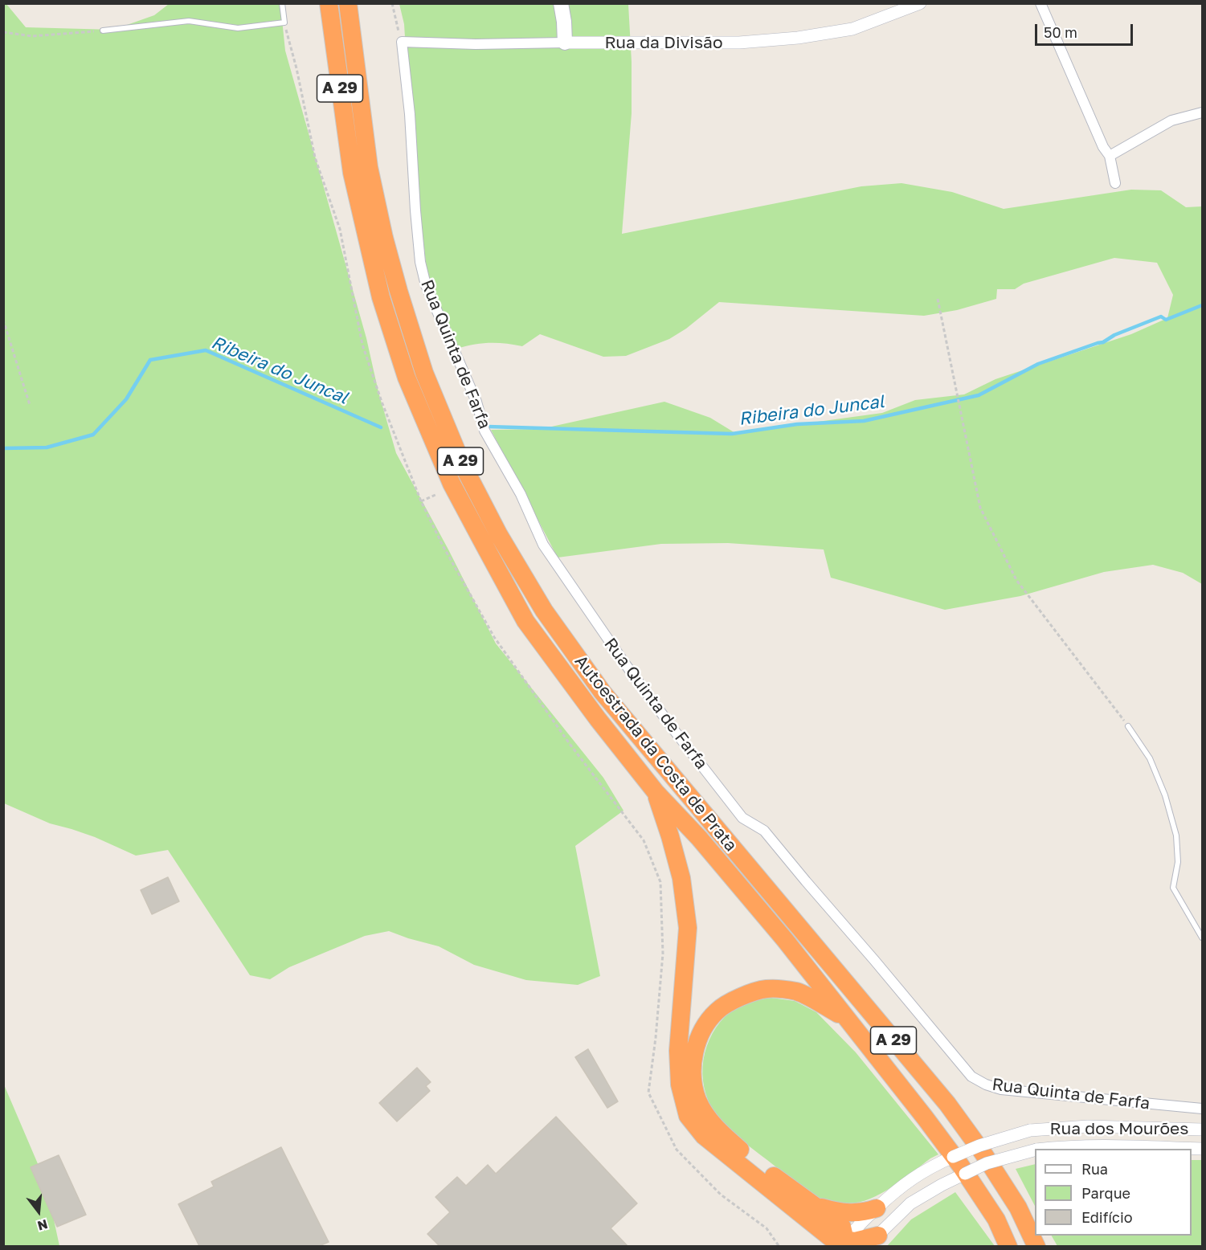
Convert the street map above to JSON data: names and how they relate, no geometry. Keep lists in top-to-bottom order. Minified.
{"streets":{"highway":["A 29","Autoestrada da Costa de Prata"],"street":["Rua da Divisão","Rua Quinta de Farfa","Rua dos Mourões"]},"crossings":[["Rua da Divisão","Rua Quinta de Farfa"]],"water":["Ribeira do Juncal"],"legend":["Rua","Parque","Edifício"],"scale_bar":"50 m","north":"bottom"}
